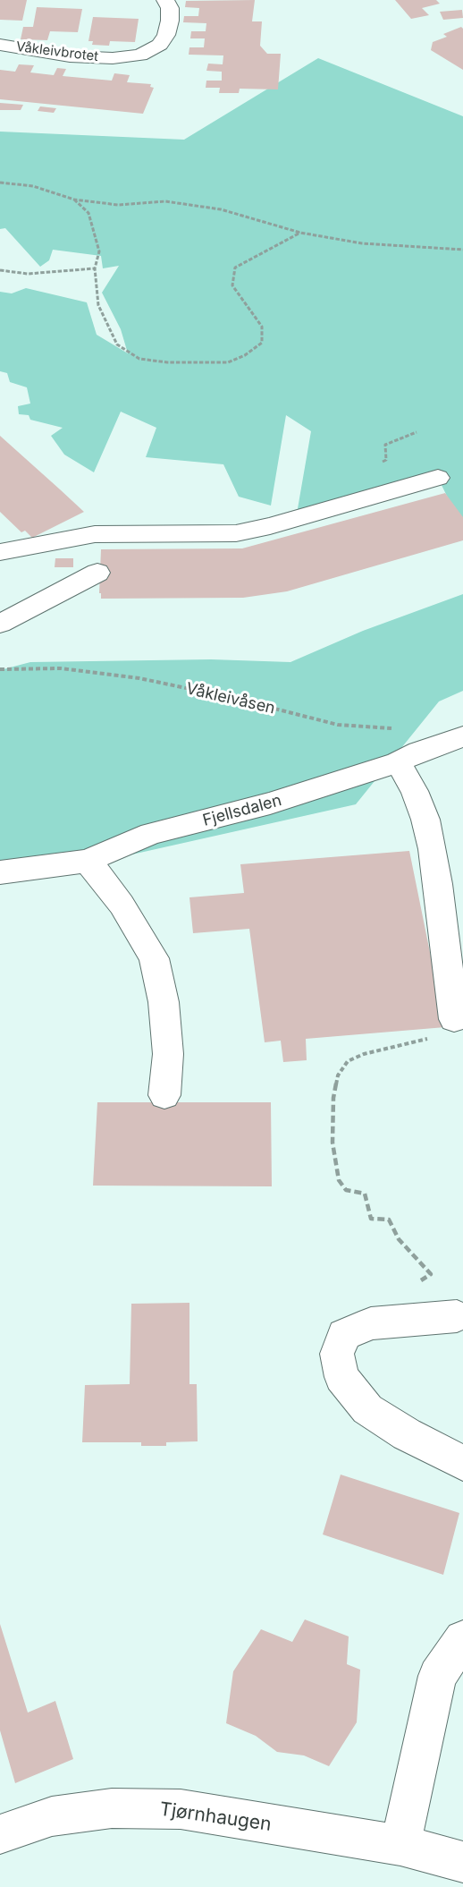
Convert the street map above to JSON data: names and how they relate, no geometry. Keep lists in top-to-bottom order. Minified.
{"streets":{"street":["Våkleivbrotet","Fjellsdalen","Tjørnhaugen"],"path":["Våkleivåsen"]}}
